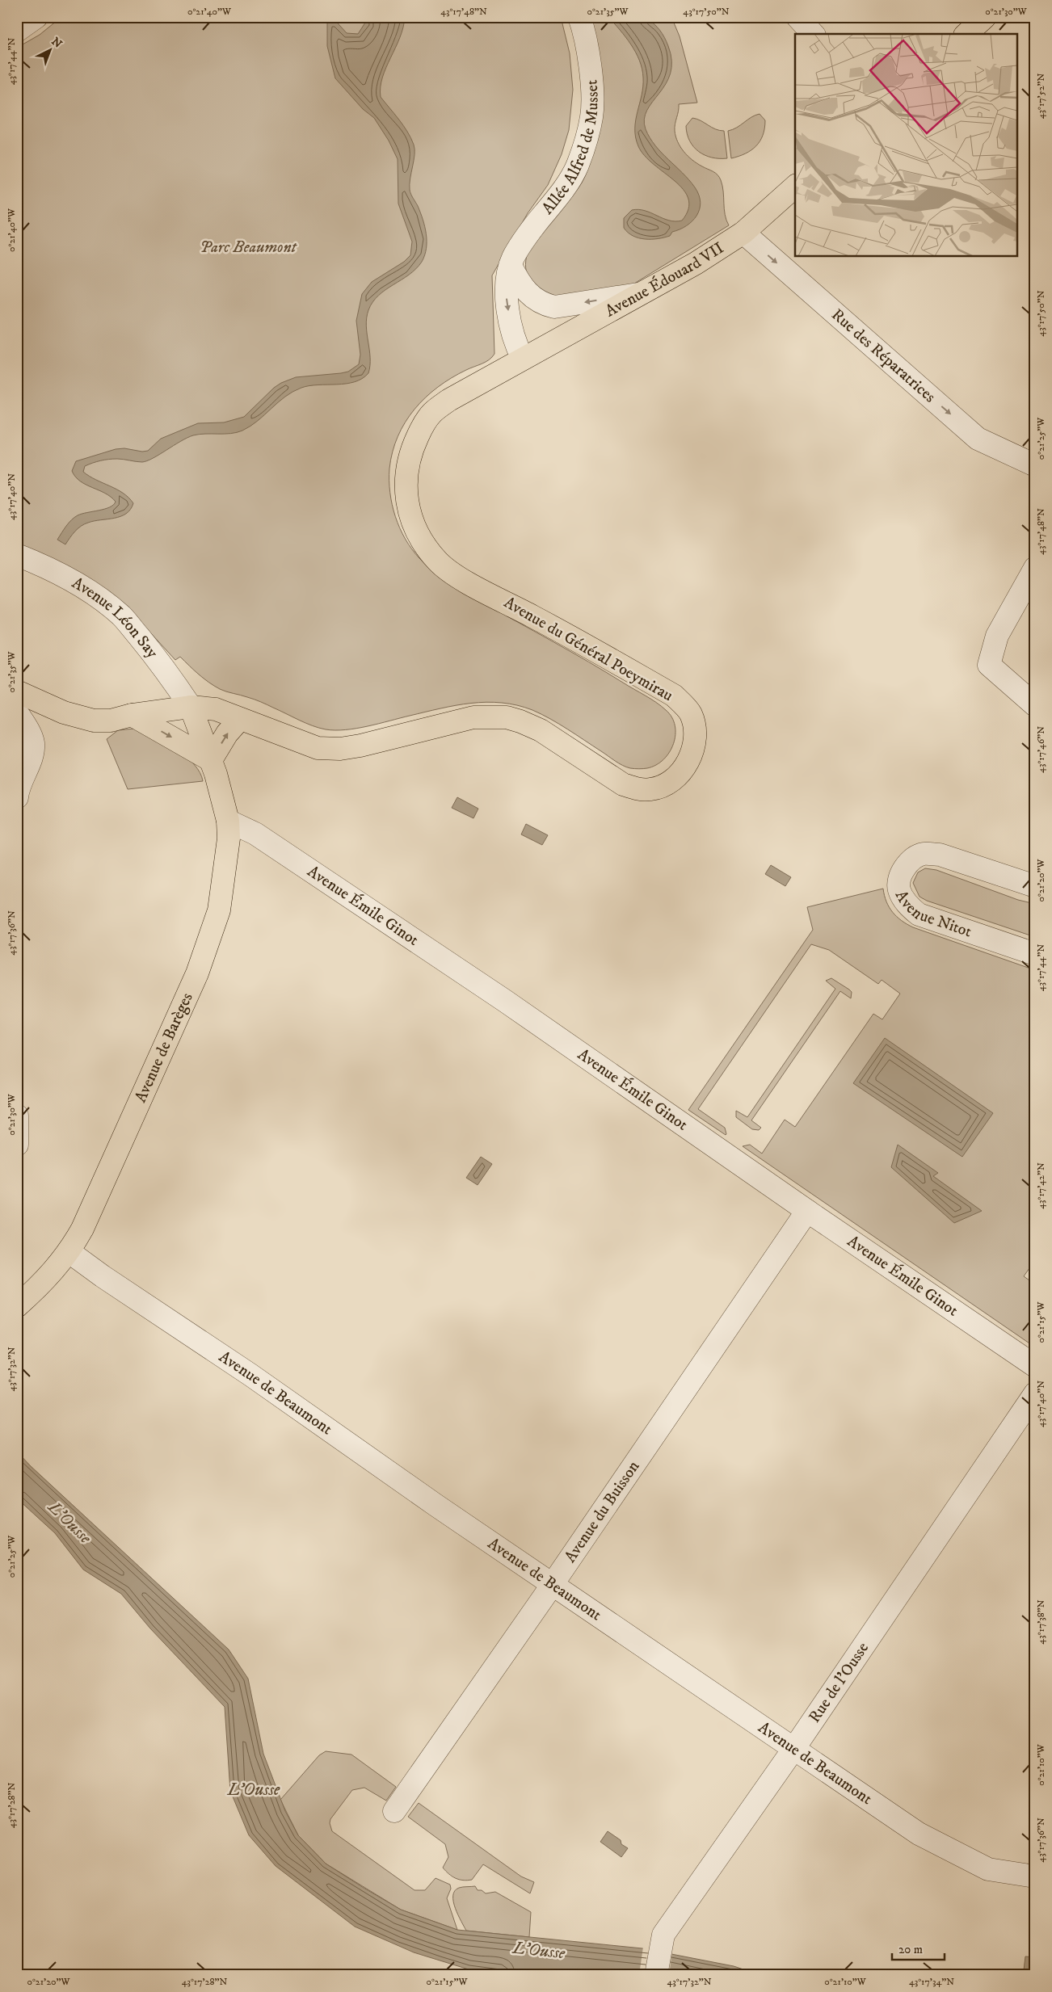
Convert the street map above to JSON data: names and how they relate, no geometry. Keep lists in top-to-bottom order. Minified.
{"streets":{"main road":["Avenue Édouard VII","Avenue du Général Poeymirau","Avenue de Barèges"],"street":["Allée Alfred de Musset","Rue des Réparatrices","Avenue Léon Say","Avenue Émile Ginot","Avenue Nitot","Avenue de Beaumont","Avenue du Buisson","Rue de l'Ousse"]},"crossings":[["Allée Alfred de Musset","Avenue Édouard VII"],["Allée Alfred de Musset","Avenue du Général Poeymirau"],["Avenue Édouard VII","Rue des Réparatrices"],["Avenue Édouard VII","Avenue du Général Poeymirau"],["Avenue Léon Say","Avenue du Général Poeymirau"],["Avenue Léon Say","Avenue de Barèges"],["Avenue du Général Poeymirau","Avenue de Barèges"],["Avenue Émile Ginot","Avenue de Barèges"],["Avenue Émile Ginot","Avenue du Buisson"],["Avenue de Barèges","Avenue de Beaumont"],["Avenue de Beaumont","Avenue du Buisson"],["Avenue de Beaumont","Rue de l'Ousse"]],"one_way":["Rue des Réparatrices"],"water":["L'Ousse"],"parks":["Parc Beaumont"],"scale_bar":"20 m","north":"top right","coordinates":["0°21'40\"W","43°17'48\"N","0°21'35\"W","43°17'50\"N","0°21'30\"W","43°17'44\"N","43°17'52\"N","0°21'25\"W","43°17'40\"N","43°17'46\"N","0°21'20\"W","43°17'36\"N","43°17'42\"N","0°21'15\"W","43°17'32\"N","43°17'38\"N","0°21'10\"W","43°17'28\"N","43°17'34\"N"]}
